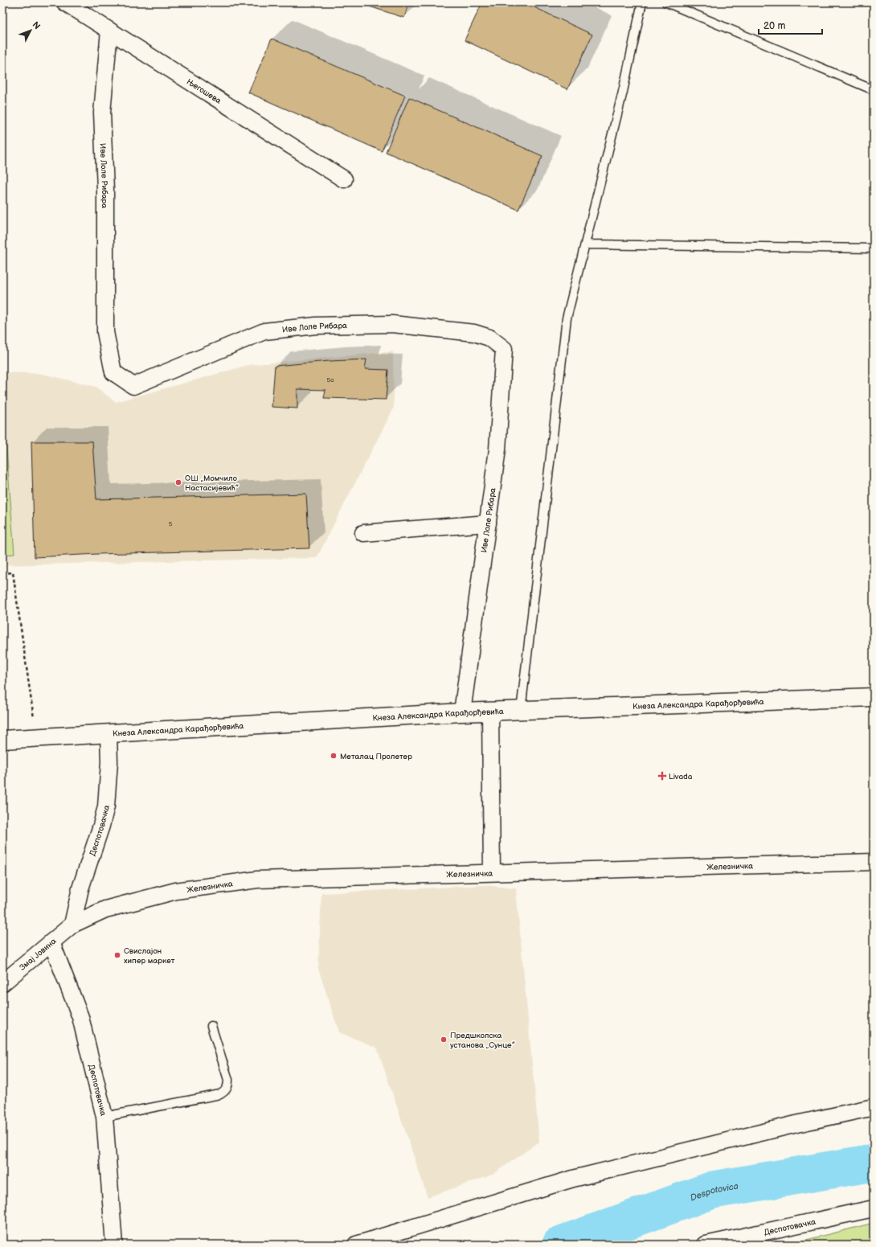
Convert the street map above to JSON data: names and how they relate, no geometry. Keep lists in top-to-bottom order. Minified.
{"streets":{"street":["Његошева","Иве Лоле Рибара","Кнеза Александра Карађорђевића","Деспотовачка","Железничка","Змај Јовина"]},"crossings":[["Његошева","Иве Лоле Рибара"],["Иве Лоле Рибара","Кнеза Александра Карађорђевића"],["Кнеза Александра Карађорђевића","Деспотовачка"],["Деспотовачка","Железничка"],["Деспотовачка","Змај Јовина"],["Железничка","Змај Јовина"]],"water":["Despotovica"],"places":{"other":["ОШ „Момчило Настасијевић”","Металац Пролетер","Свислајон хипер маркет","Предшколска установа „Сунце”"],"health":["Livada"]},"house_numbers":["5a","5"],"scale_bar":"20 m","north":"top right"}
